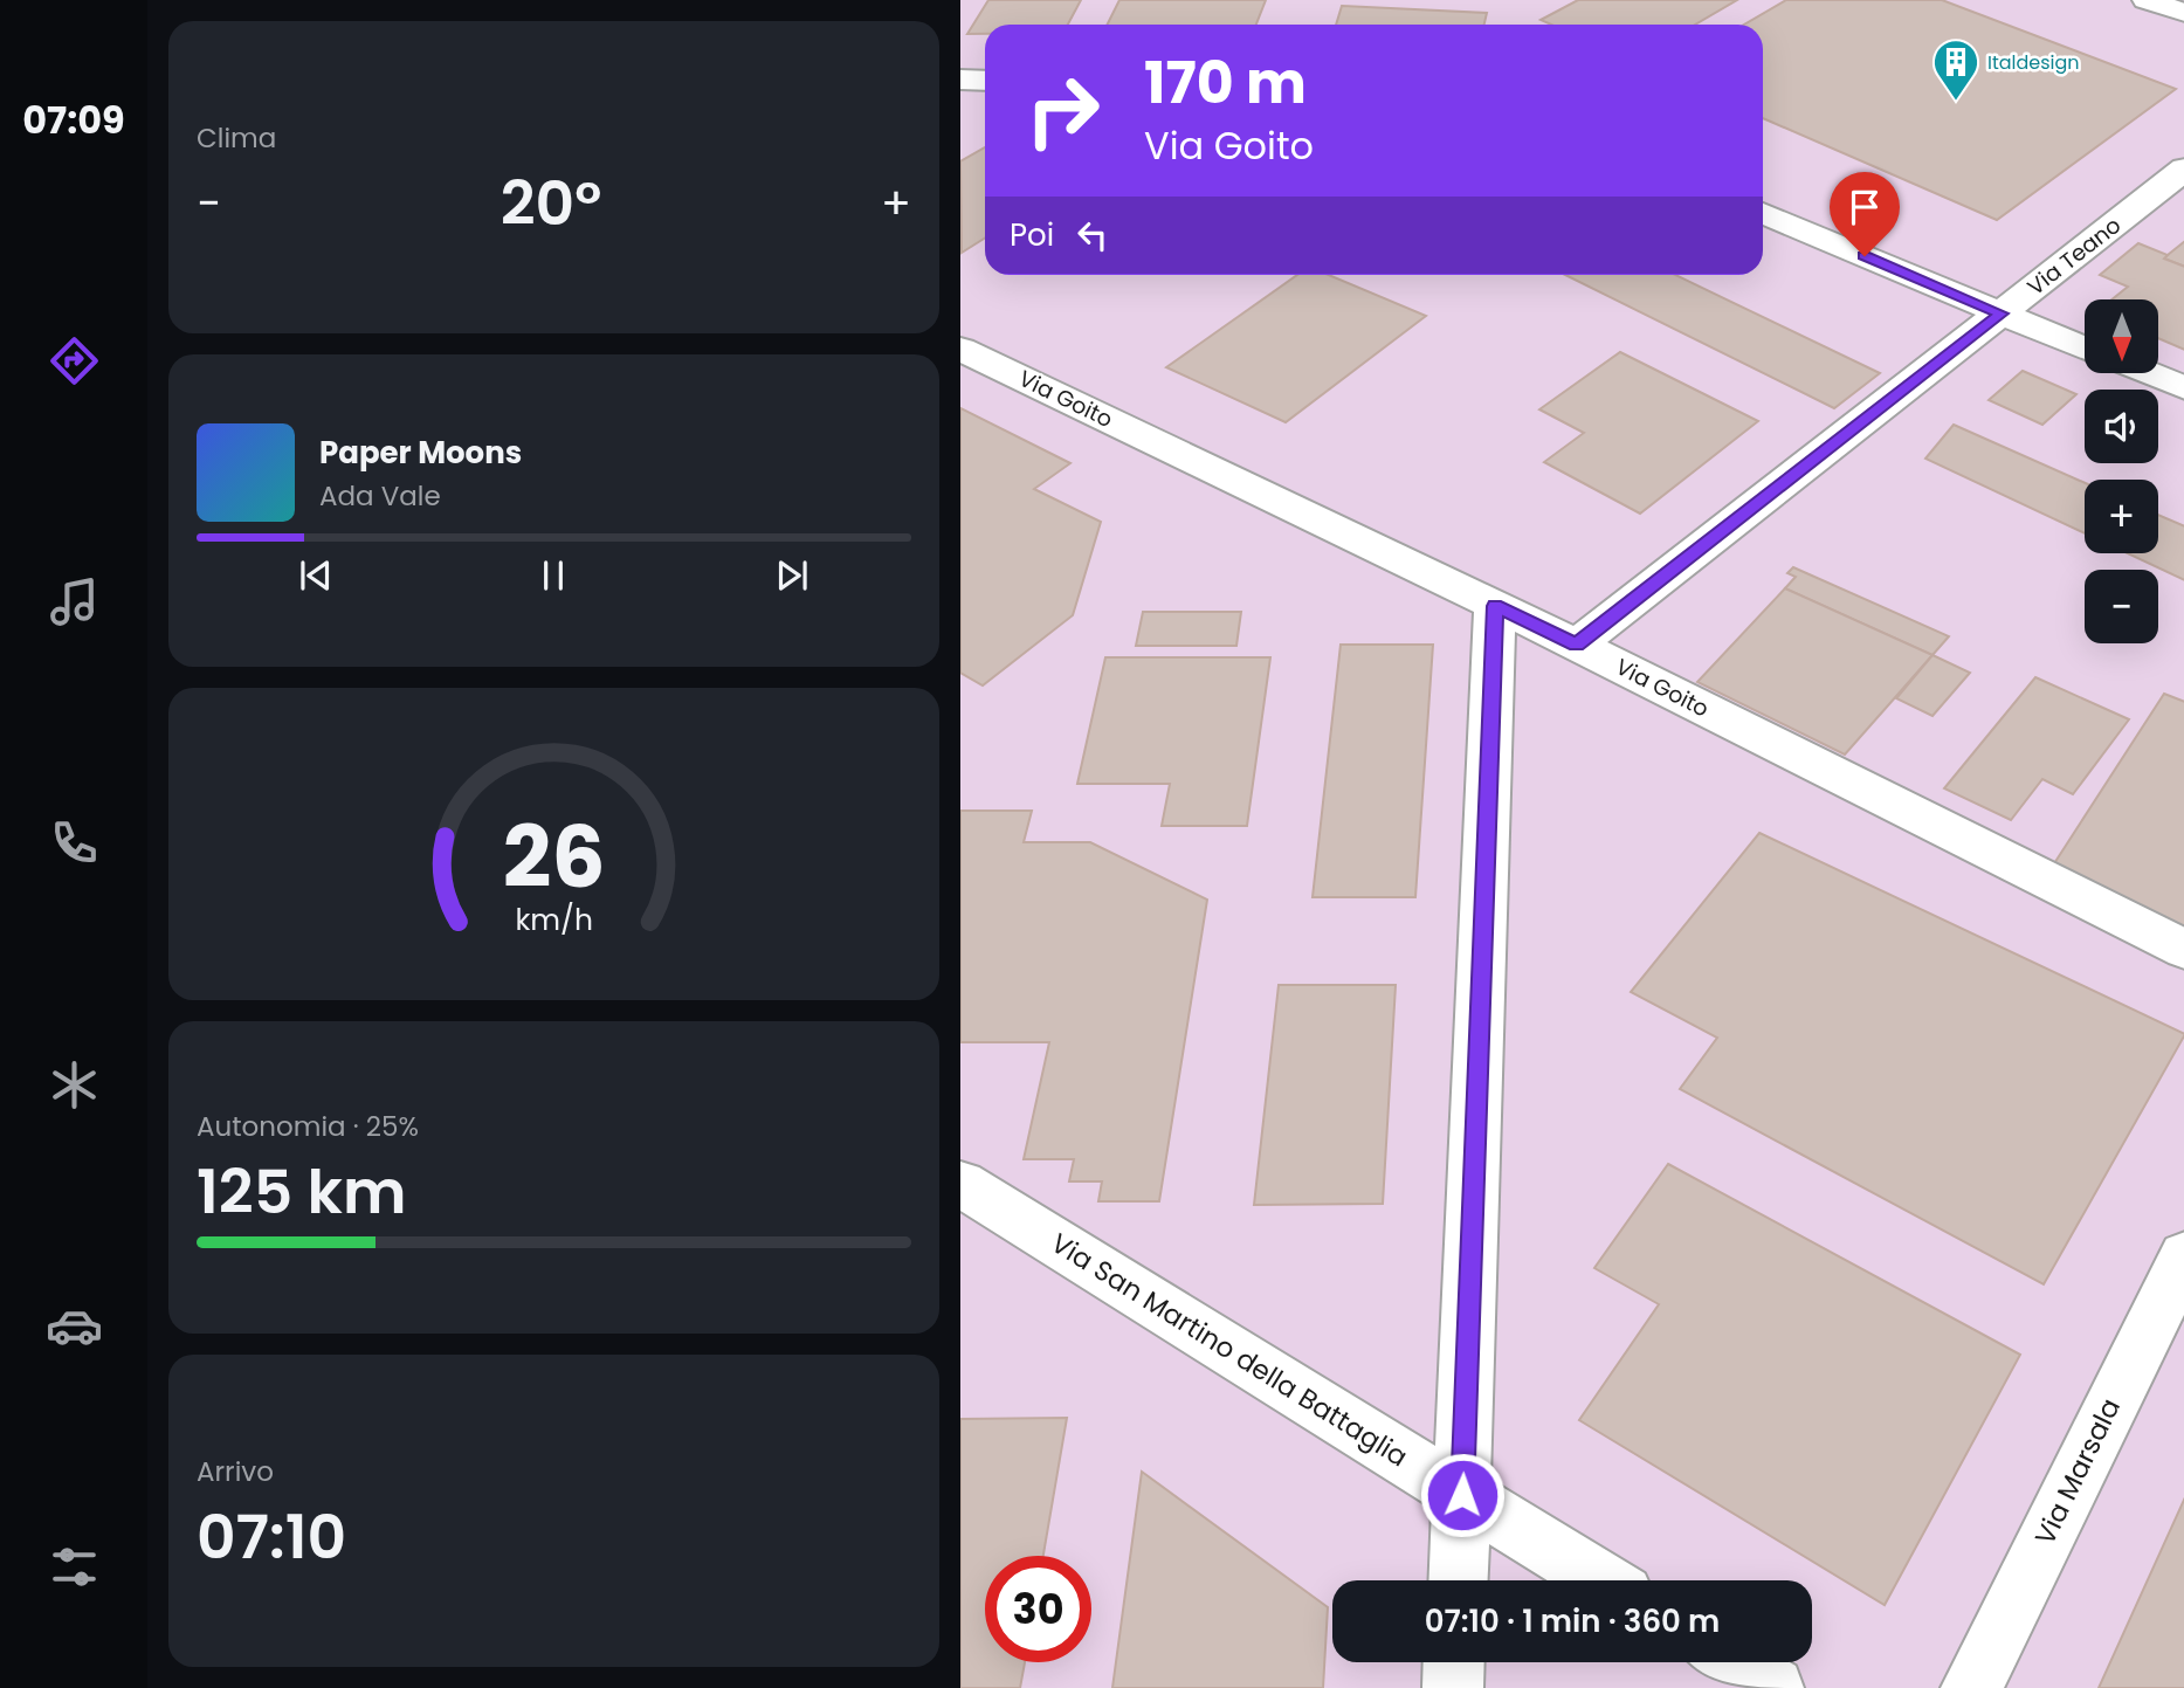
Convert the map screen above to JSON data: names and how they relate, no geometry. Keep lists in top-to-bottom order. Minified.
{"streets":{"street":["Via Teano","Via Goito","Via San Martino della Battaglia","Via Marsala"]},"crossings":[["Via Teano","Via Goito"]],"places":{"building":["Italdesign"]},"north":"bottom","page":{"tabs":"07:09","tile":["Clima",["Autonomia · 25%","125 km"],["Arrivo","07:10"]],"turn":["170 m","Via Goito"],"heat":["−","20°","+"],"then":"Poi","map_buttons":["+","−"],"song":["Paper Moons","Ada Vale"],"limit":"30","trip":"07:10 · 1 min · 360 m","gauge":["26","km/h"]}}
